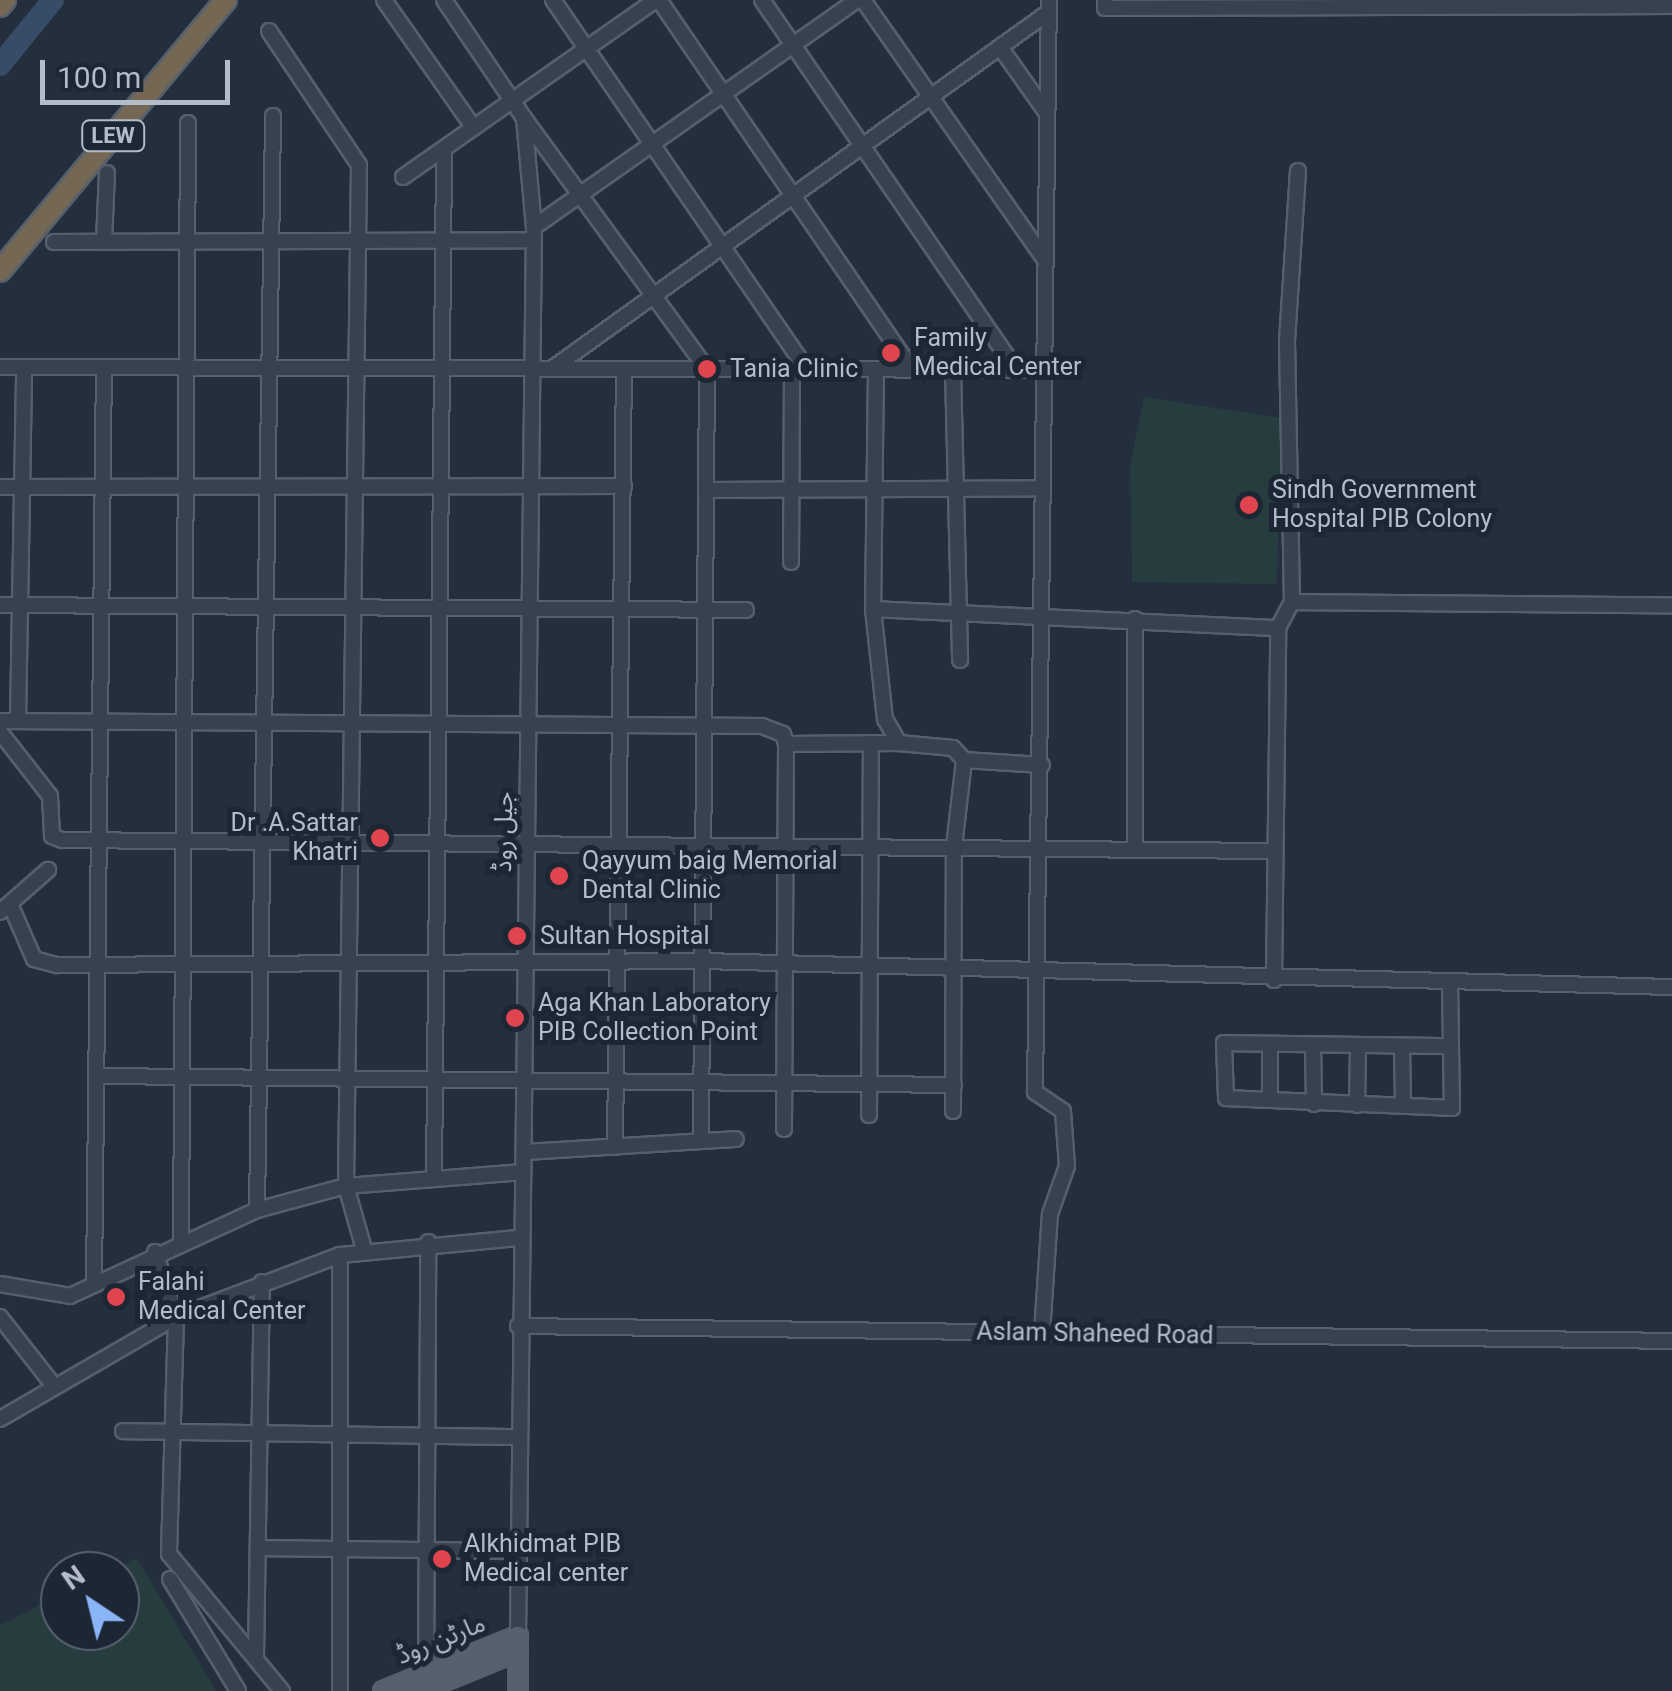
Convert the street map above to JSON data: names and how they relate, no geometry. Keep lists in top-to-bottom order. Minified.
{"streets":{"highway":["LEW"],"main road":["جیل روڈ","مارٹن روڈ"],"street":["Aslam Shaheed Road"]},"crossings":[["جیل روڈ","Aslam Shaheed Road"],["جیل روڈ","مارٹن روڈ"]],"places":["Family Medical Center","Tania Clinic","Sindh Government Hospital PIB Colony","Dr .A.Sattar Khatri","Qayyum baig Memorial Dental Clinic","Sultan Hospital","Aga Khan Laboratory PIB Collection Point","Falahi Medical Center","Alkhidmat PIB Medical center"],"scale_bar":"100 m","north":"top left"}
